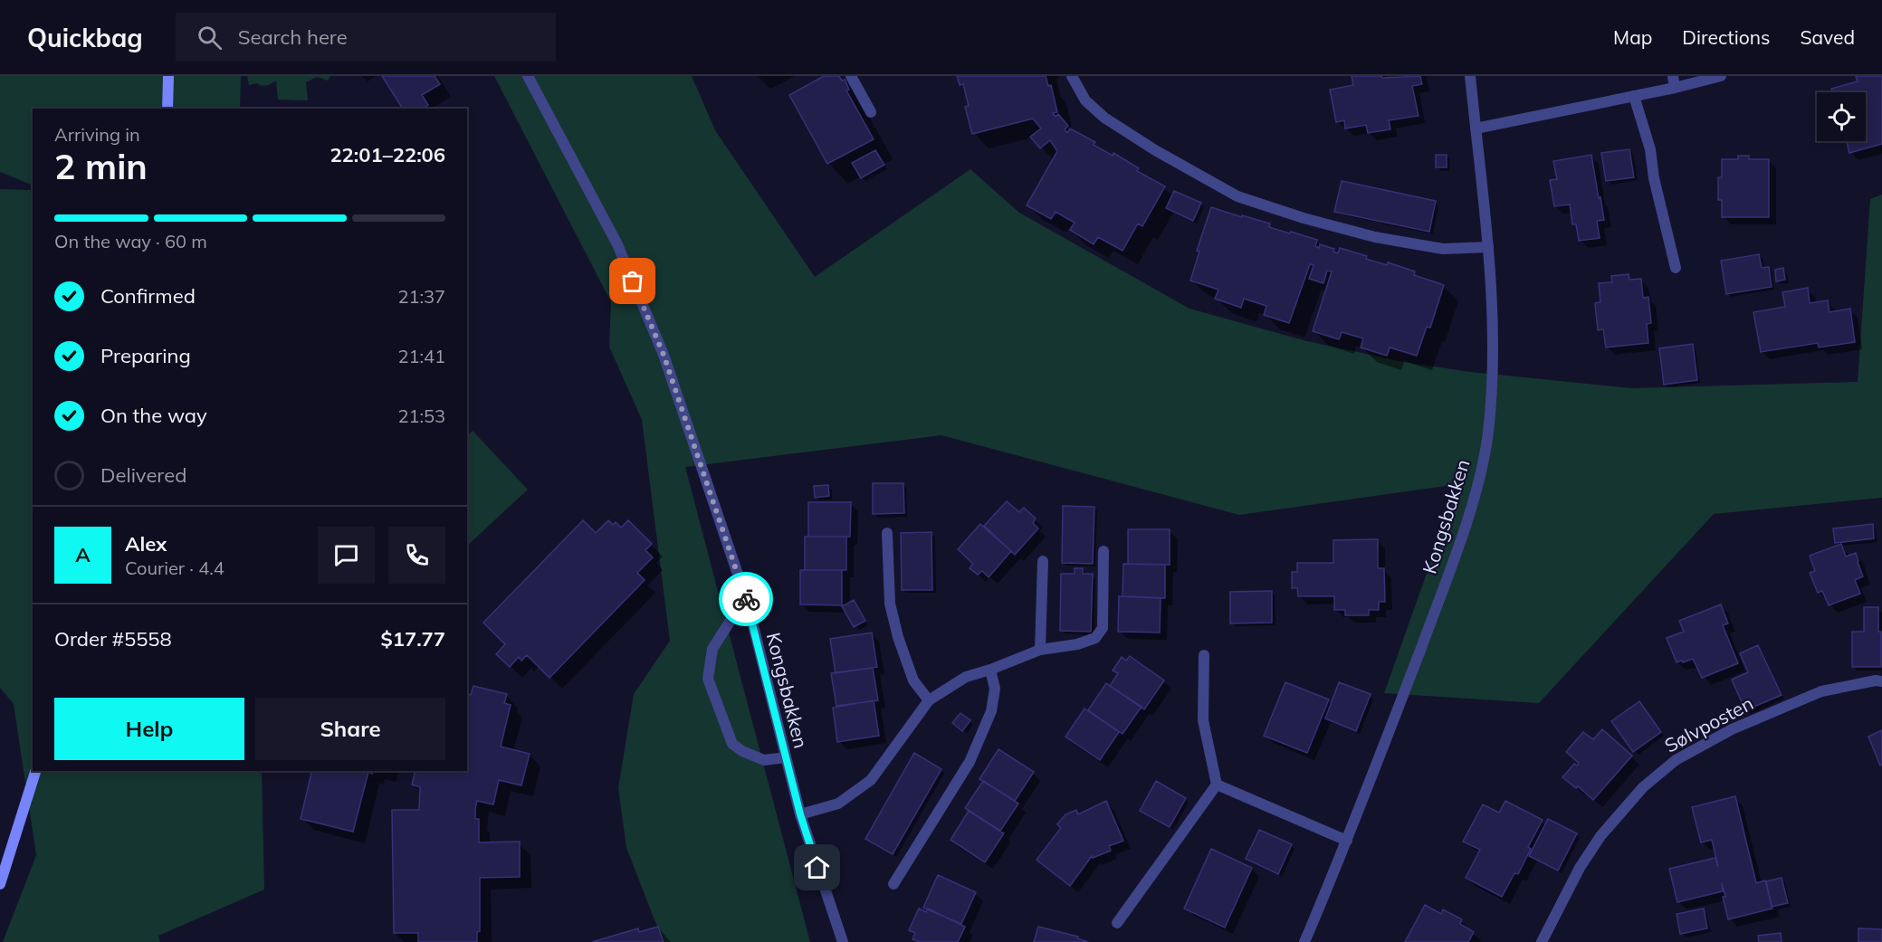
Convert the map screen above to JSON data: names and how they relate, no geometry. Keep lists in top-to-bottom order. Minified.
{"streets":{"street":["Kongsbakken","Sølvposten"]},"page":{"header":"Quickbag","search":"Search here","nav":["Map","Directions","Saved"],"heading":["2 min","Arriving in","22:01–22:06"],"panel":["Alex","Courier · 4.4","Order #5558","$17.77"],"bar":"On the way · 60 m","list":[["Confirmed","21:37"],["Preparing","21:41"],["On the way","21:53"],"Delivered"],"round":"A","buttons":["Help","Share"]}}
